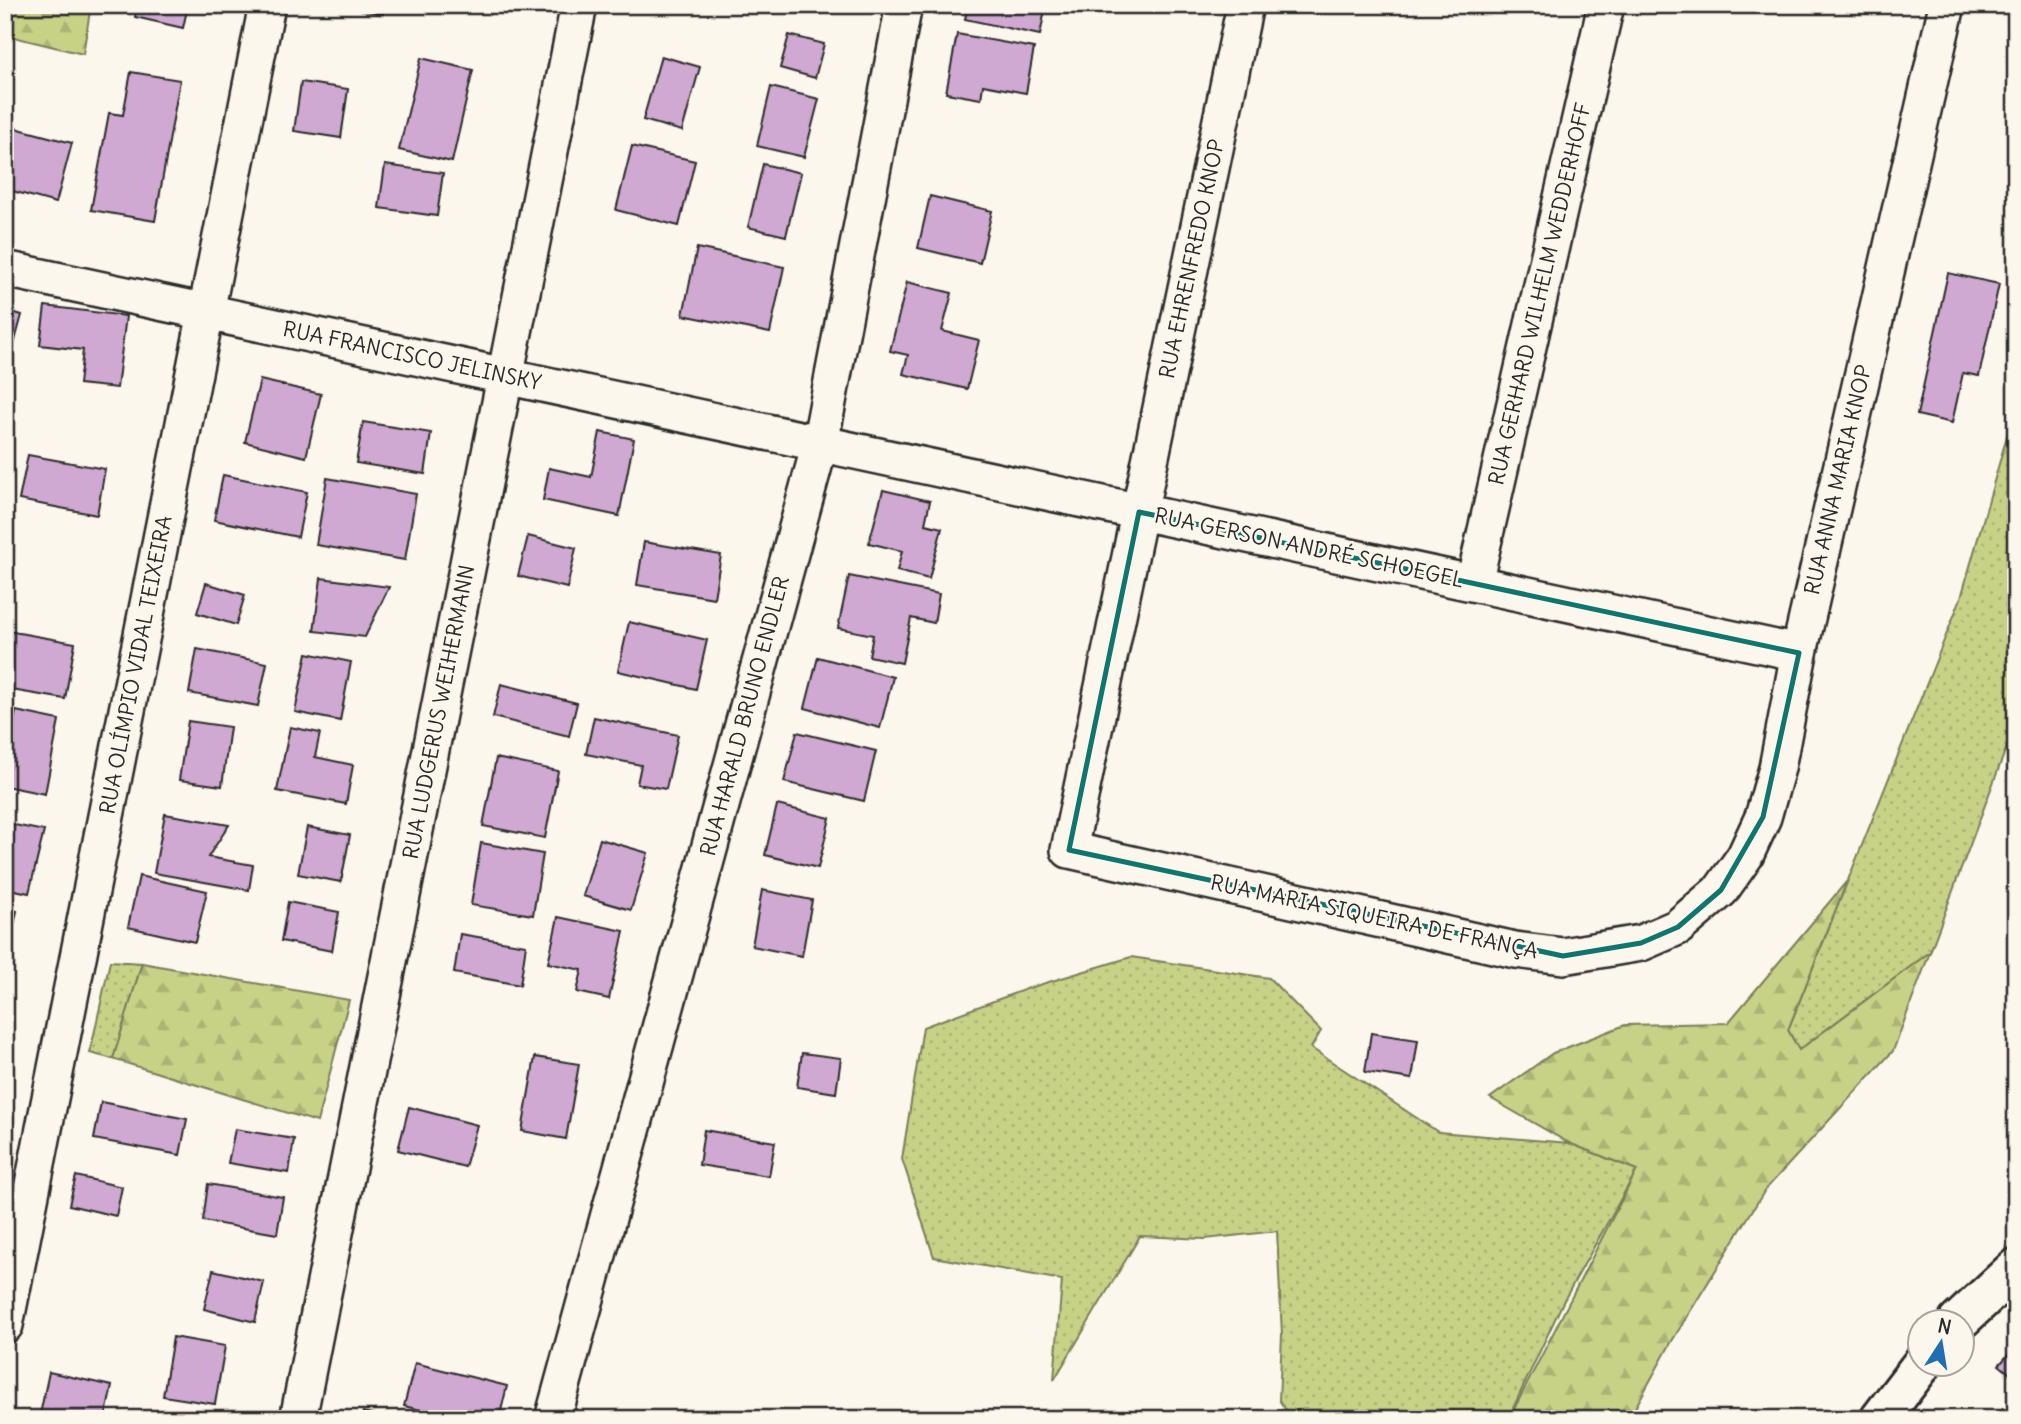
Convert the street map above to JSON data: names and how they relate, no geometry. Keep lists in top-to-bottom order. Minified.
{"streets":{"street":["RUA EHRENFREDO KNOP","RUA GERHARD WILHELM WEDDERHOFF","RUA FRANCISCO JELINSKY","RUA ANNA MARIA KNOP","RUA GERSON ANDRÉ SCHOEGEL","RUA OLÍMPIO VIDAL TEIXEIRA","RUA LUDGERUS WEIHERMANN","RUA HARALD BRUNO ENDLER","RUA MARIA SIQUEIRA DE FRANÇA"]},"crossings":[["RUA EHRENFREDO KNOP","RUA GERSON ANDRÉ SCHOEGEL"],["RUA EHRENFREDO KNOP","RUA MARIA SIQUEIRA DE FRANÇA"],["RUA GERHARD WILHELM WEDDERHOFF","RUA GERSON ANDRÉ SCHOEGEL"],["RUA FRANCISCO JELINSKY","RUA GERSON ANDRÉ SCHOEGEL"],["RUA FRANCISCO JELINSKY","RUA OLÍMPIO VIDAL TEIXEIRA"],["RUA FRANCISCO JELINSKY","RUA LUDGERUS WEIHERMANN"],["RUA FRANCISCO JELINSKY","RUA HARALD BRUNO ENDLER"],["RUA ANNA MARIA KNOP","RUA GERSON ANDRÉ SCHOEGEL"],["RUA ANNA MARIA KNOP","RUA MARIA SIQUEIRA DE FRANÇA"],["RUA GERSON ANDRÉ SCHOEGEL","RUA HARALD BRUNO ENDLER"]],"north":"top"}
